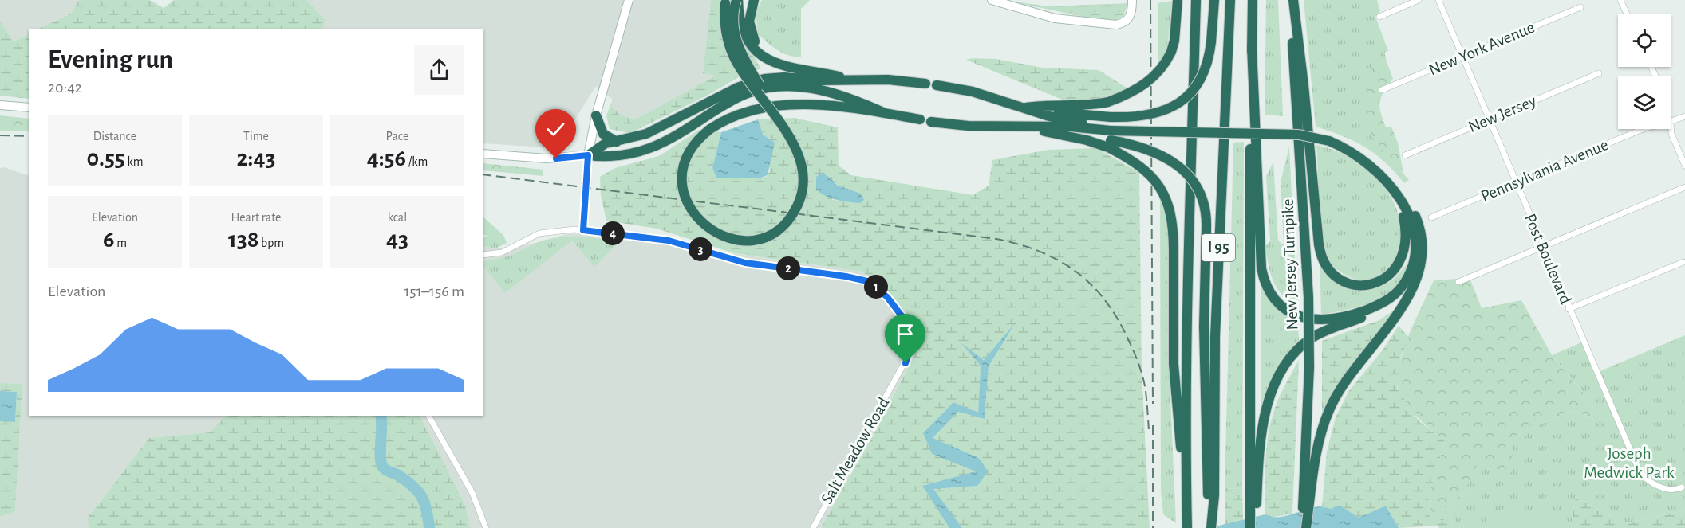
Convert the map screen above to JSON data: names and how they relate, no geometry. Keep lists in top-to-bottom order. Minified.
{"streets":{"highway":["I 95","New Jersey Turnpike"],"street":["New York Avenue","New Jersey","Pennsylvania Avenue","Post Boulevard","Salt Meadow Road"]},"crossings":[["New York Avenue","Post Boulevard"],["New Jersey","Post Boulevard"],["Pennsylvania Avenue","Post Boulevard"]],"parks":["Joseph Medwick Park"],"page":{"heading":["Evening run","20:42"],"stats":[["Distance","0.55 km"],["Time","2:43"],["Pace","4:56 /km"],["Elevation","6 m"],["Heart rate","138 bpm"],["kcal","43"]],"pins":["4","3","2","1"],"chart":["Elevation","151–156 m"]}}
